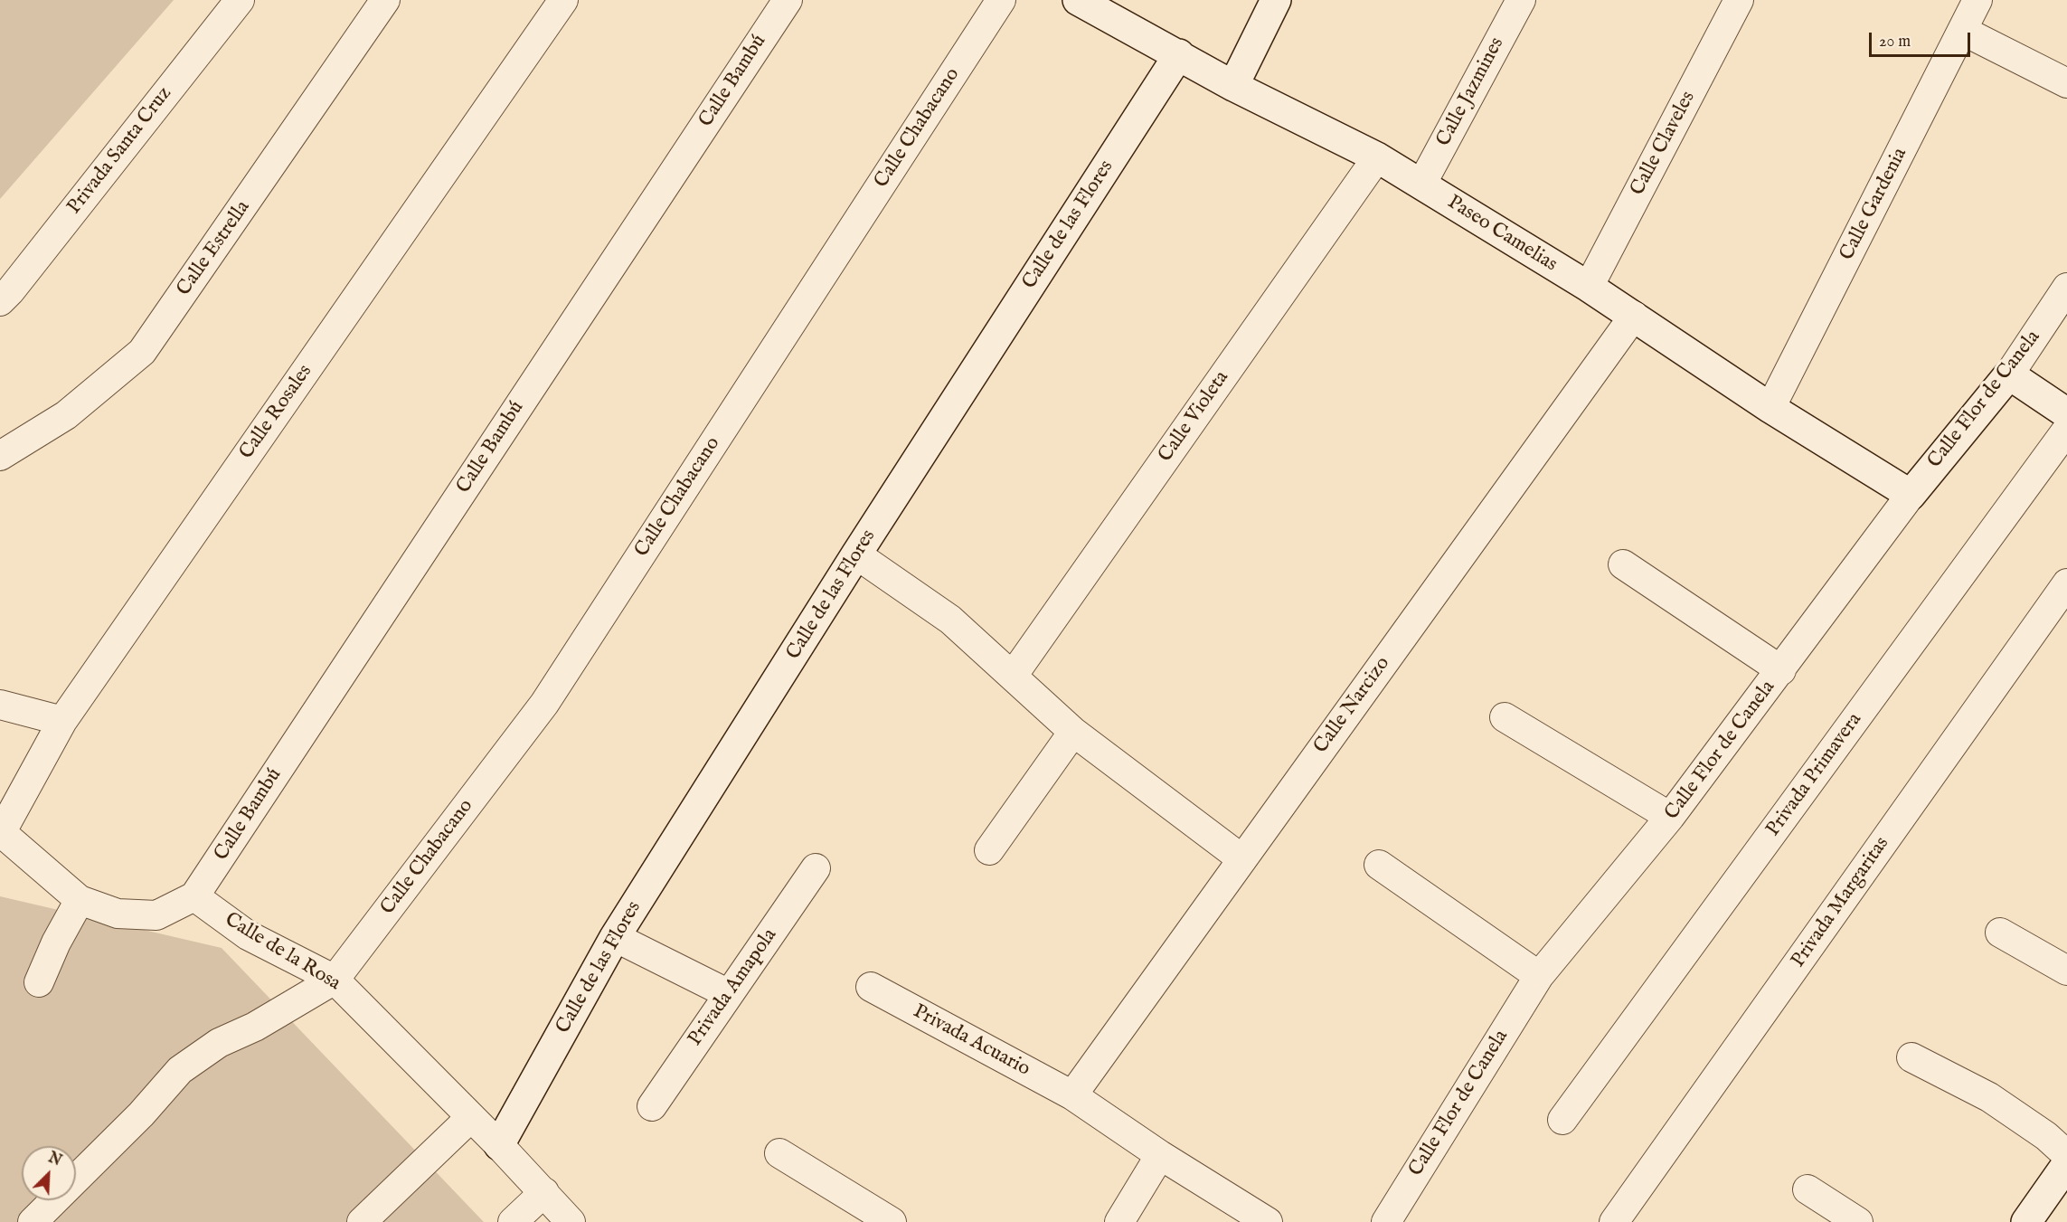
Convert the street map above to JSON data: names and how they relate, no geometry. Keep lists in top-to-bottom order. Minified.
{"streets":{"street":["Calle Bambú","Calle Jazmines","Calle Chabacano","Calle Claveles","Privada Santa Cruz","Calle Gardenia","Calle de las Flores","Paseo Camelias","Calle Estrella","Calle Flor de Canela","Calle Rosales","Calle Violeta","Calle Narcizo","Privada Primavera","Privada Margaritas","Calle de la Rosa","Privada Amapola","Privada Acuario"]},"crossings":[["Calle Bambú","Calle de la Rosa"],["Calle Jazmines","Paseo Camelias"],["Calle Chabacano","Calle de la Rosa"],["Calle Claveles","Paseo Camelias"],["Calle Gardenia","Paseo Camelias"],["Calle de las Flores","Paseo Camelias"],["Calle de las Flores","Calle de la Rosa"],["Paseo Camelias","Calle Flor de Canela"],["Paseo Camelias","Calle Violeta"],["Paseo Camelias","Calle Narcizo"],["Calle Narcizo","Privada Acuario"]],"scale_bar":"20 m","north":"top right"}
